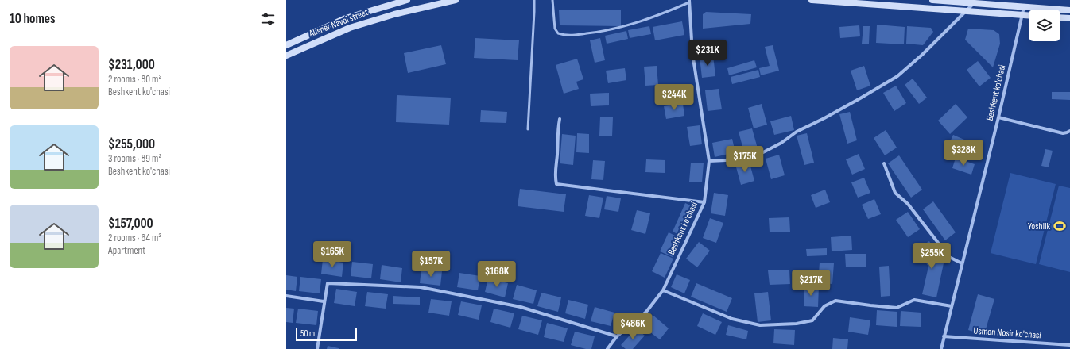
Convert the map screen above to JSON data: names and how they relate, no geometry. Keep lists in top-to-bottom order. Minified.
{"streets":{"main road":["Alisher Navoi street"],"street":["Beshkent ko'chasi","Usmon Nosir ko'chasi"]},"crossings":[["Beshkent ko'chasi","Usmon Nosir ko'chasi"]],"places":{"sports":["Yoshlik"]},"scale_bar":"50 m","page":{"heading":"10 homes","list":[{"name":"$231,000","note":"2 rooms · 80 m² · Beshkent ko'chasi"},{"name":"$255,000","note":"3 rooms · 89 m² · Beshkent ko'chasi"},{"name":"$157,000","note":"2 rooms · 64 m² · Apartment"}],"price":["$231K","$244K","$328K","$175K","$165K","$255K","$157K","$168K","$217K","$486K"],"scale":"50 m"}}
